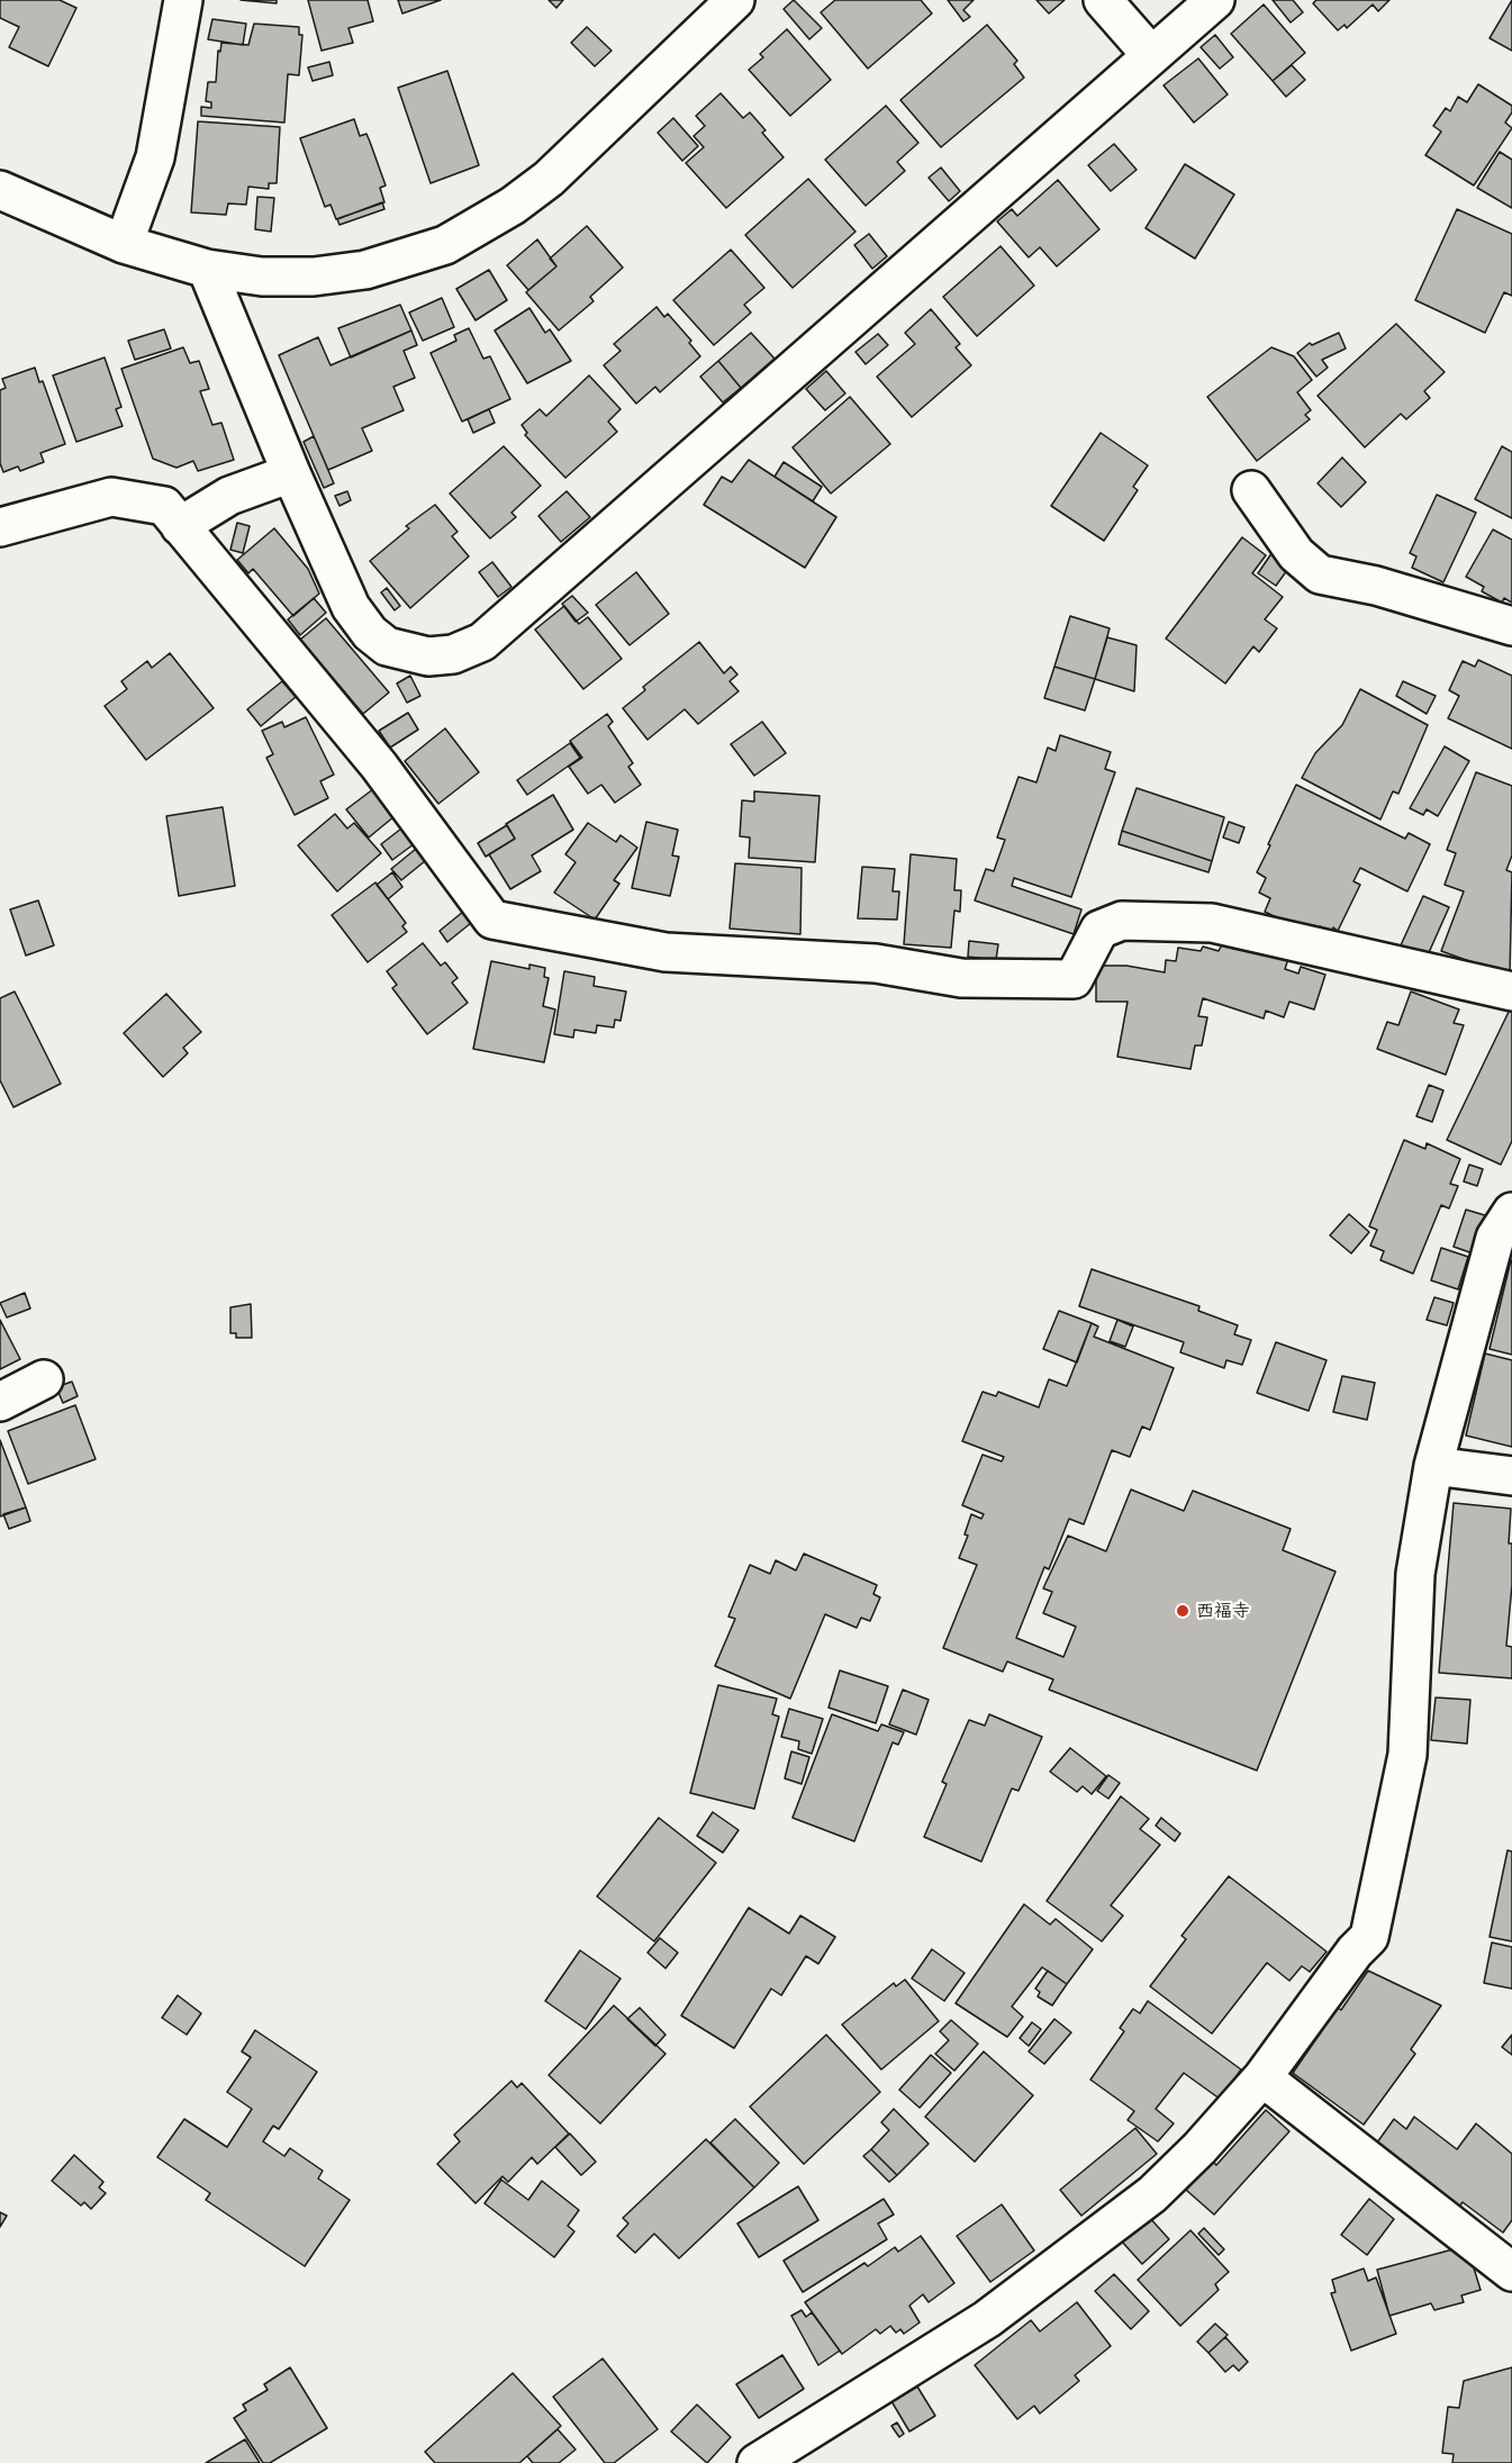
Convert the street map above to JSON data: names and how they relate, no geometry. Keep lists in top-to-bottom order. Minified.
{"places":["西福寺"]}
